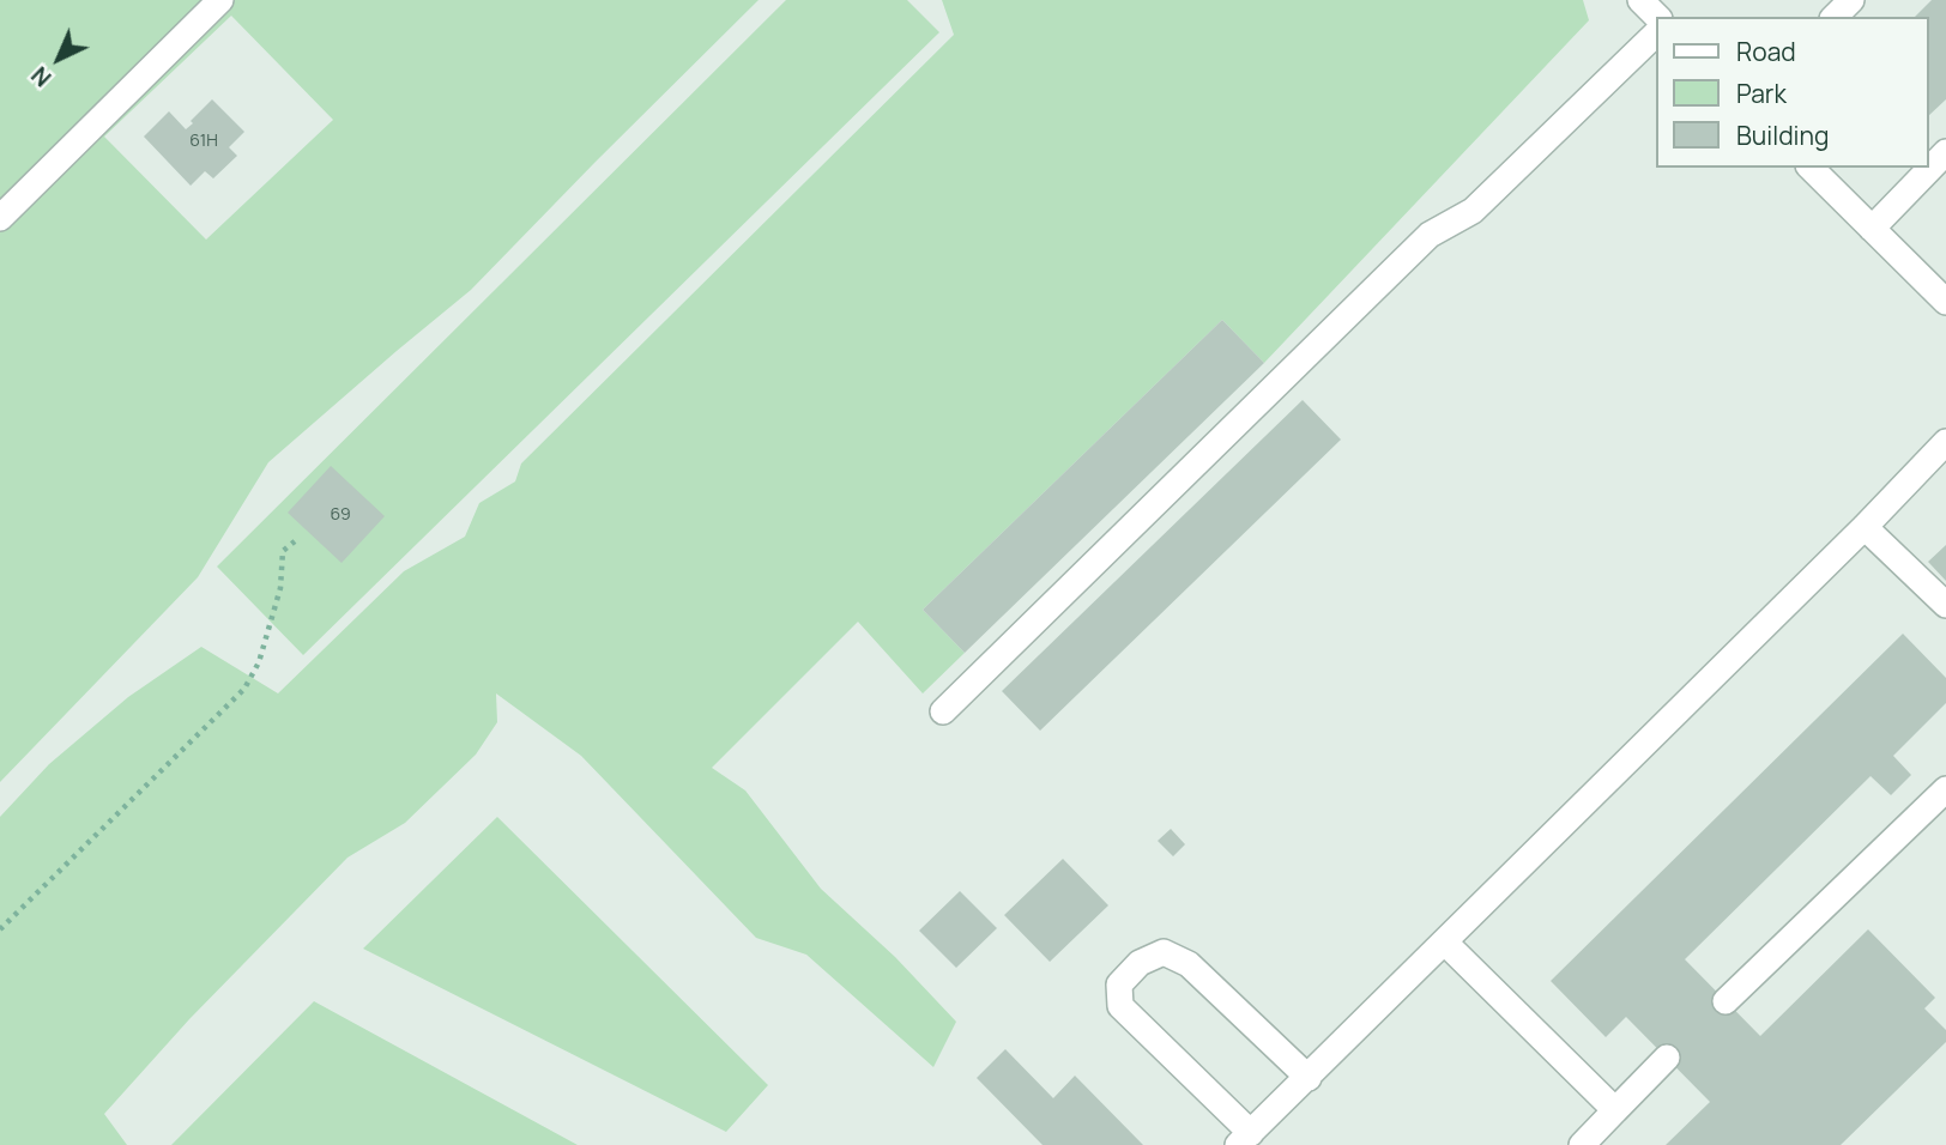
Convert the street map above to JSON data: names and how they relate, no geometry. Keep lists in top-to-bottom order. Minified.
{"house_numbers":["61H","69"],"legend":["Road","Park","Building"],"north":"bottom left"}
